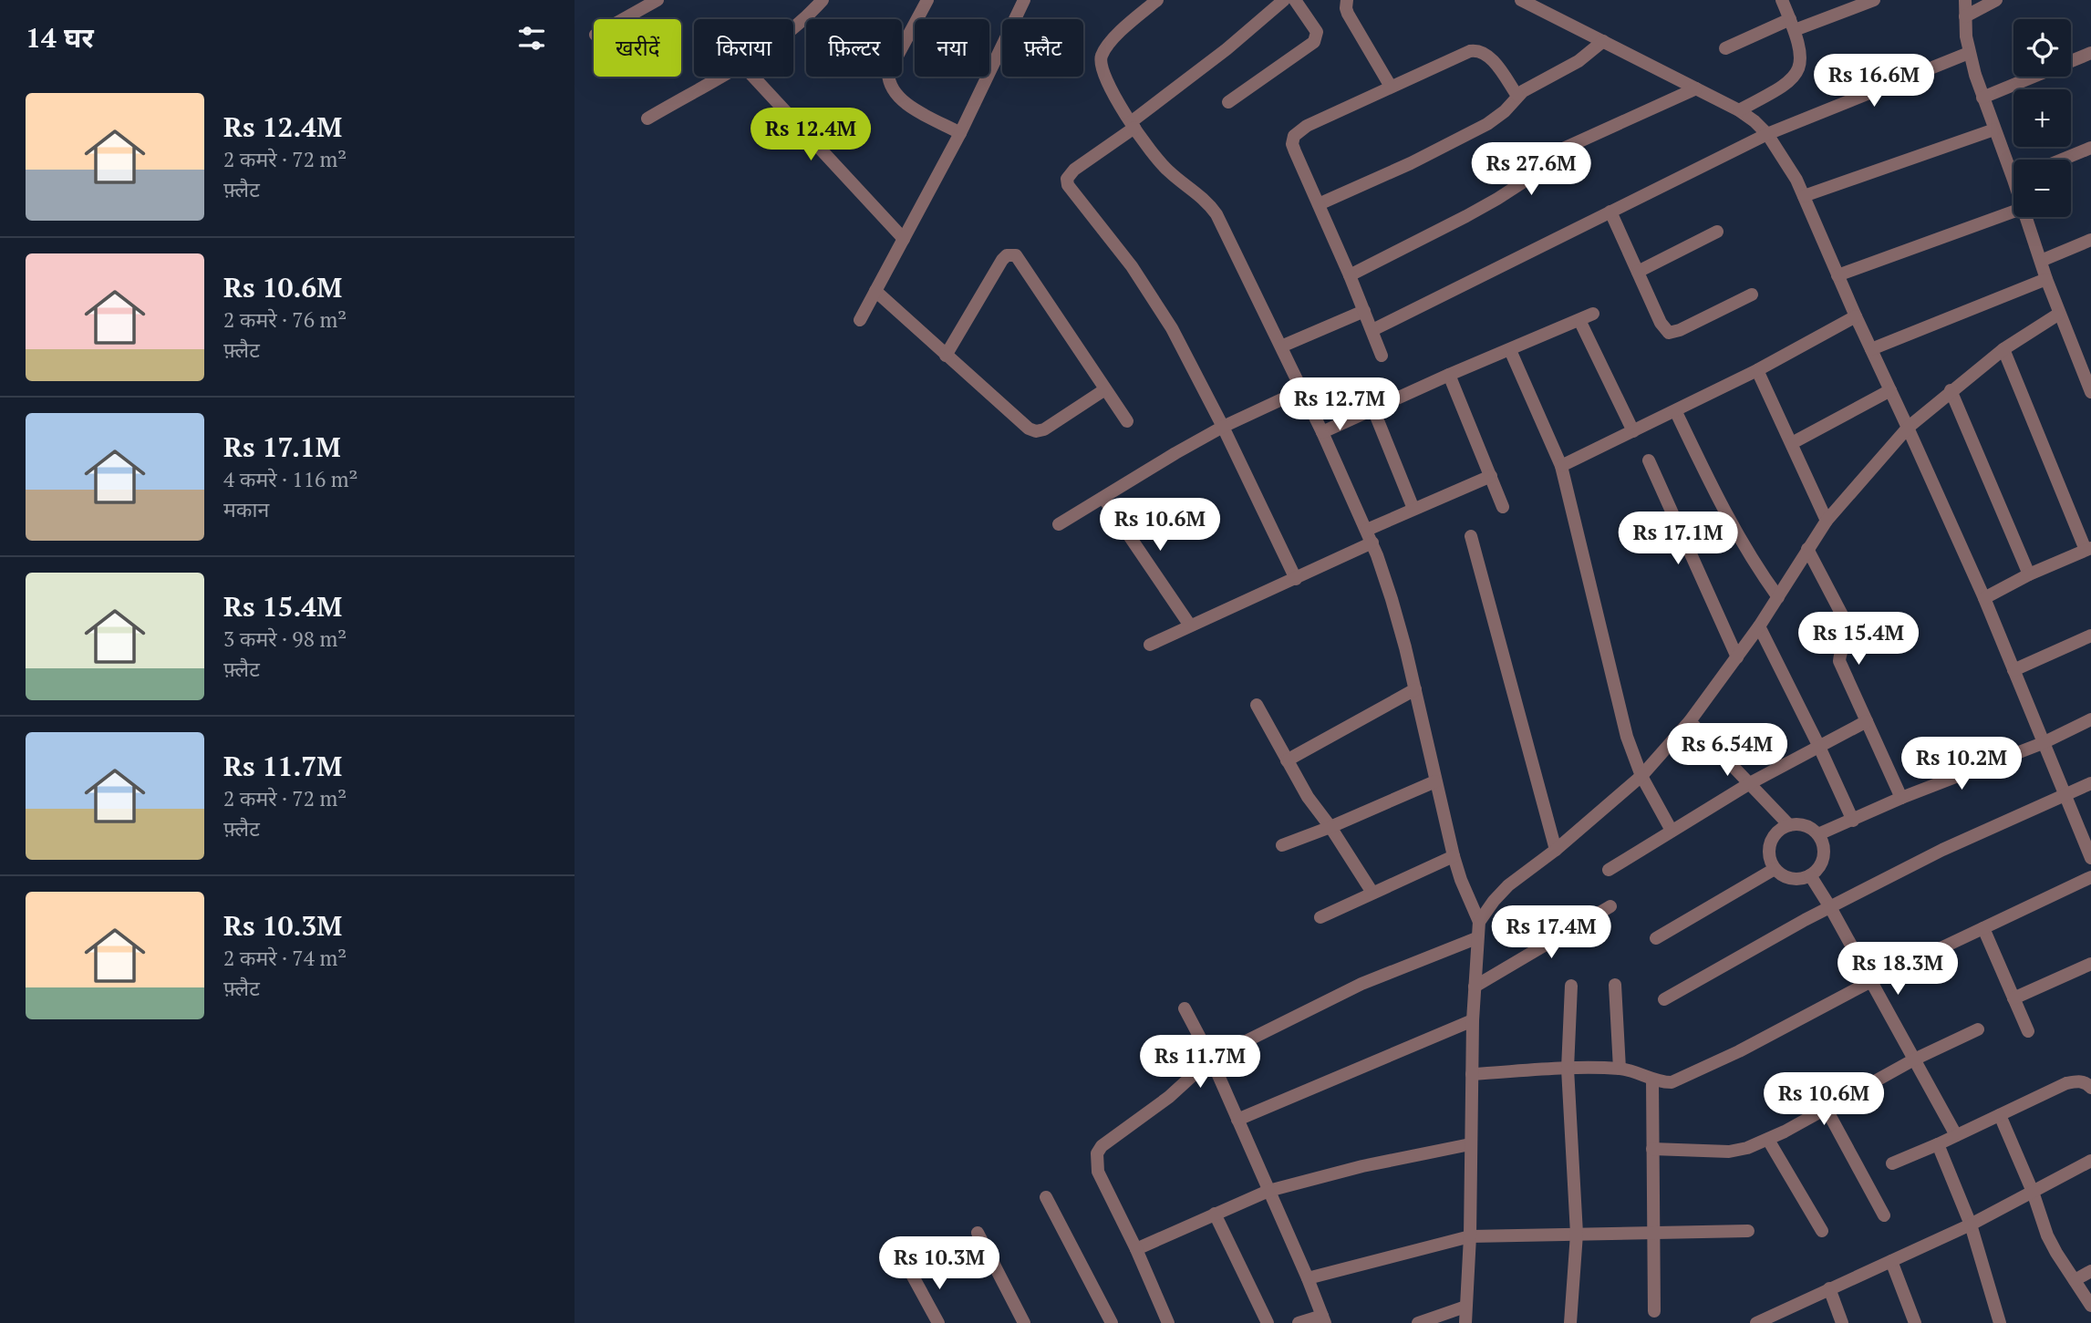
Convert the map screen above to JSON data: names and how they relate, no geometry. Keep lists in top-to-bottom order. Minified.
{"page":{"heading":"14 घर","map_buttons":["+","−"],"chip":["खरीदें","किराया","फ़िल्टर","नया","फ़्लैट"],"price":["Rs 16.6M","Rs 12.4M","Rs 27.6M","Rs 12.7M","Rs 10.6M","Rs 17.1M","Rs 15.4M","Rs 6.54M","Rs 10.2M","Rs 17.4M","Rs 18.3M","Rs 11.7M","Rs 10.6M","Rs 10.3M"],"list":[{"name":"Rs 12.4M","note":"2 कमरे · 72 m² · फ़्लैट"},{"name":"Rs 10.6M","note":"2 कमरे · 76 m² · फ़्लैट"},{"name":"Rs 17.1M","note":"4 कमरे · 116 m² · मकान"},{"name":"Rs 15.4M","note":"3 कमरे · 98 m² · फ़्लैट"},{"name":"Rs 11.7M","note":"2 कमरे · 72 m² · फ़्लैट"},{"name":"Rs 10.3M","note":"2 कमरे · 74 m² · फ़्लैट"}]}}
